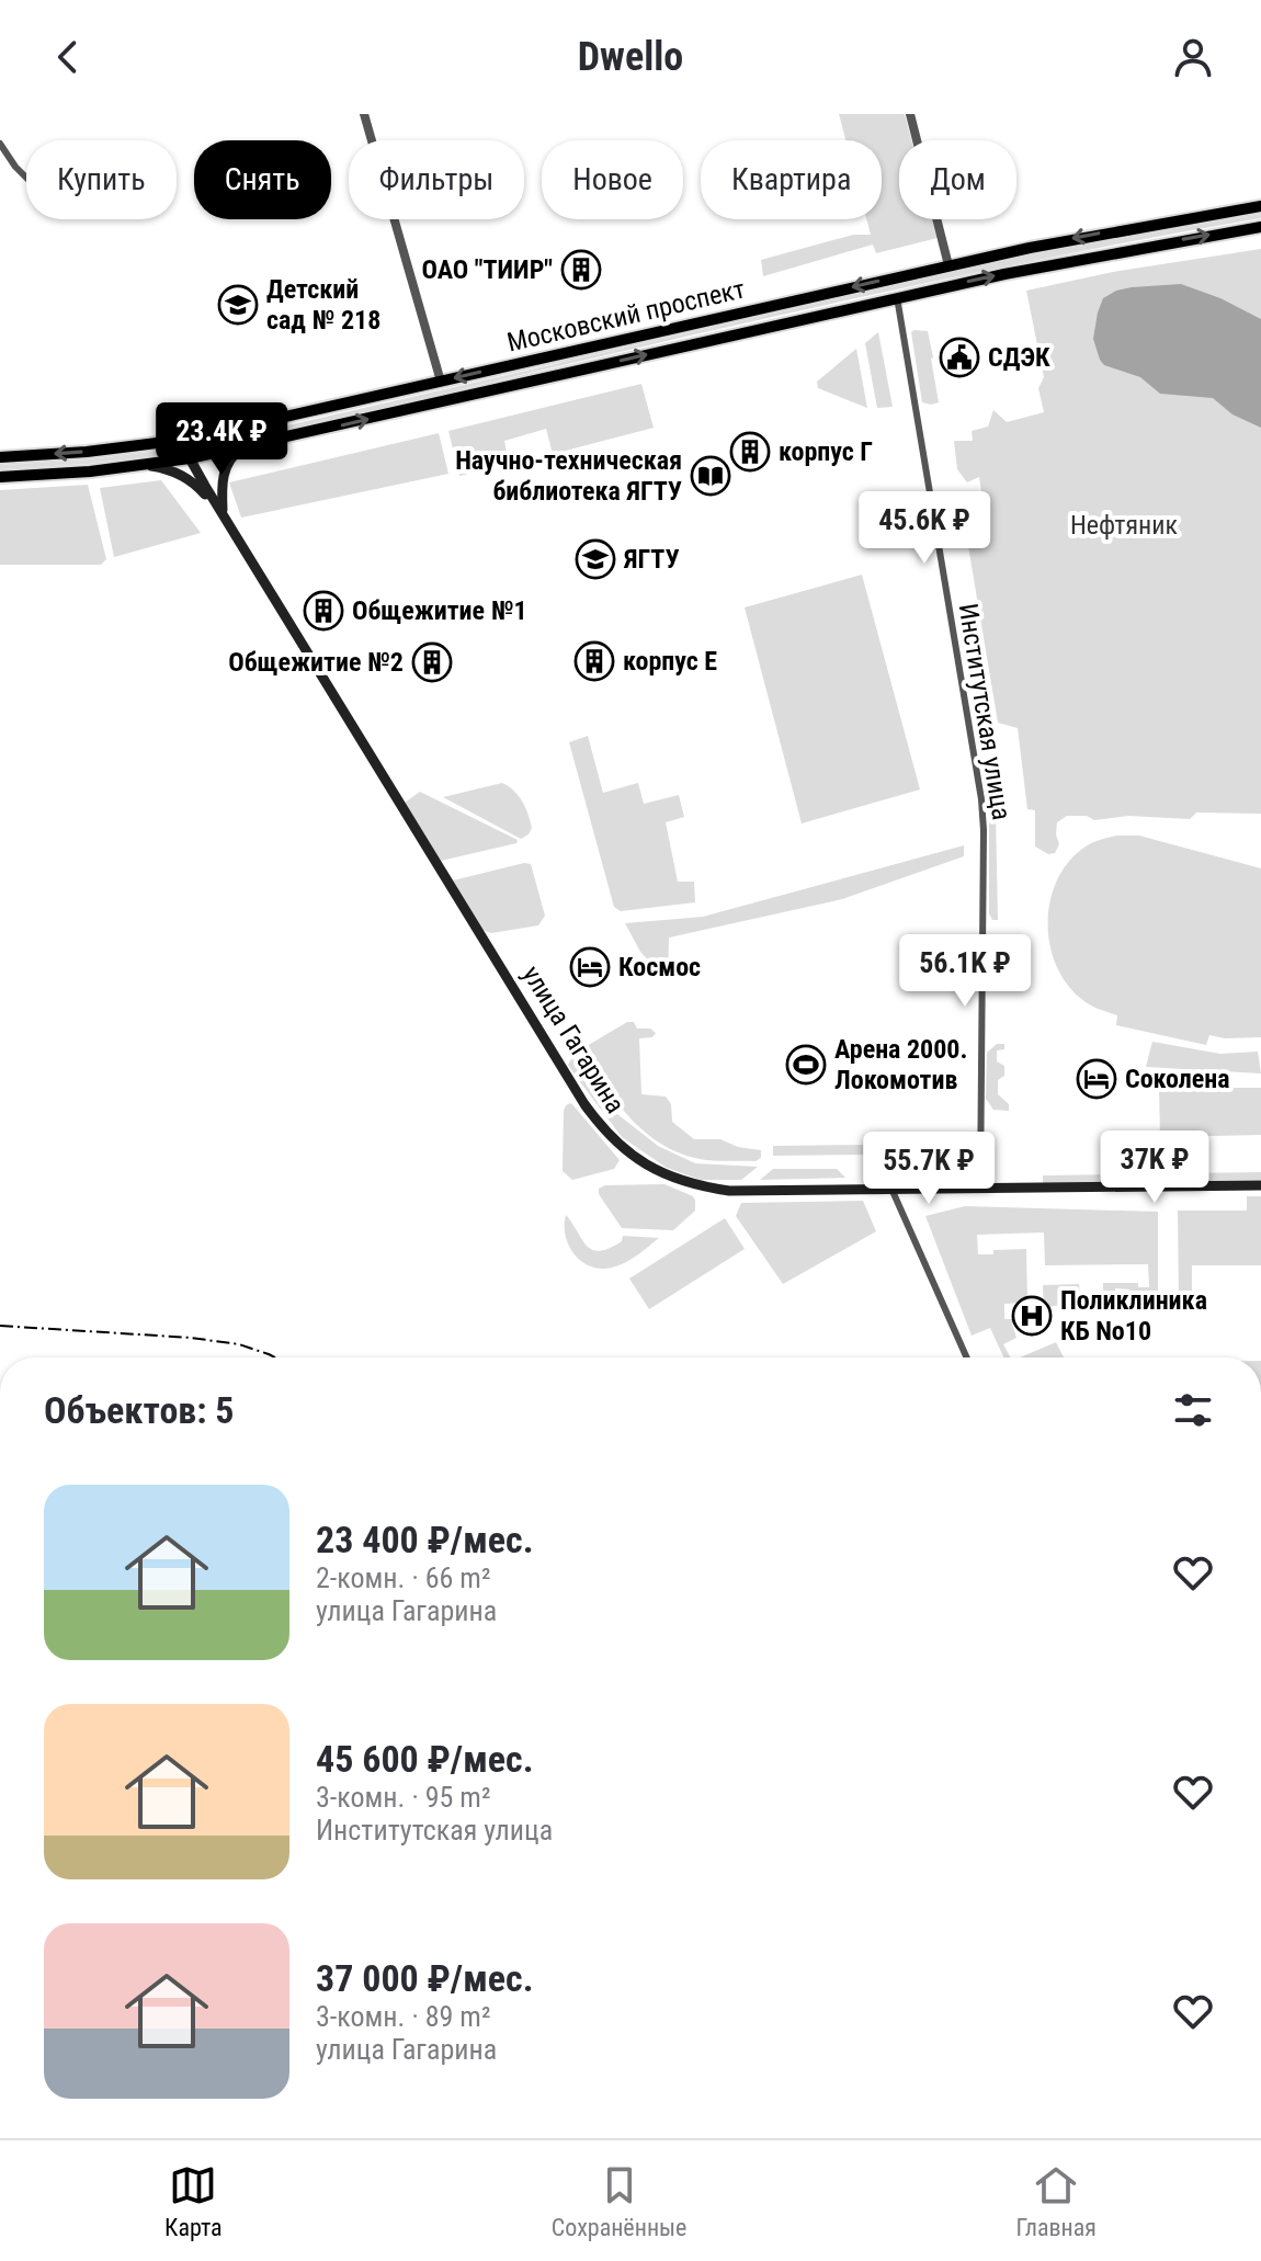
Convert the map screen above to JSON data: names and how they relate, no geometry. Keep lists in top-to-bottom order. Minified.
{"streets":{"main road":["Московский проспект","улица Гагарина"],"street":["Институтская улица"]},"crossings":[["Московский проспект","Институтская улица"],["Московский проспект","улица Гагарина"],["Институтская улица","улица Гагарина"]],"parks":["Нефтяник"],"places":{"building":["ОАО \"ТИИР\"","корпус Г","Общежитие №1","корпус Е","Общежитие №2"],"school or university":["Детский сад № 218","ЯГТУ"],"public building":["СДЭК"],"library":["Научно-техническая библиотека ЯГТУ"],"hotel":["Космос","Соколена"],"sports":["Арена 2000. Локомотив"],"hospital":["Поликлиника КБ No10"]},"page":{"header":"Dwello","chip":["Купить","Снять","Фильтры","Новое","Квартира","Дом"],"price":["23.4K ₽","45.6K ₽","56.1K ₽","37K ₽","55.7K ₽"],"heading":"Объектов: 5","list":[{"name":"23 400 ₽/мес.","note":"2-комн. · 66 m² · улица Гагарина"},{"name":"45 600 ₽/мес.","note":"3-комн. · 95 m² · Институтская улица"},{"name":"37 000 ₽/мес.","note":"3-комн. · 89 m² · улица Гагарина"}],"tabs":["Карта","Сохранённые","Главная"]}}
